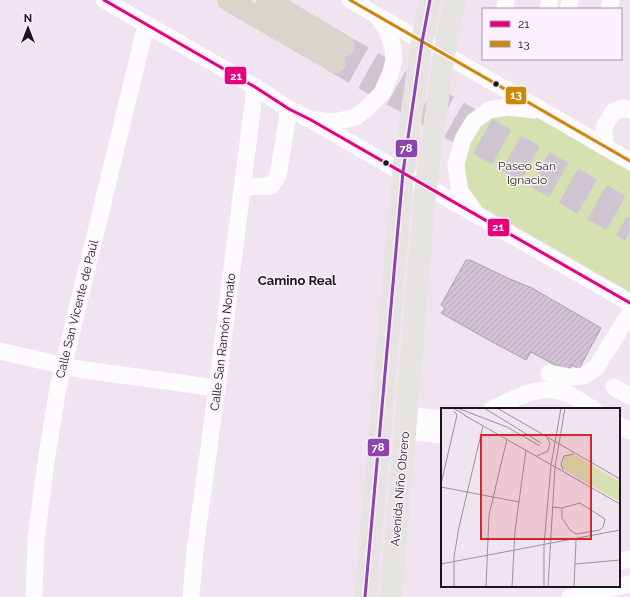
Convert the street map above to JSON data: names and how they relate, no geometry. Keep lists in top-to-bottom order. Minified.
{"streets":{"main road":["Avenida Niño Obrero"],"street":["Calle San Vicente de Paúl","Calle San Ramón Nonato"]},"districts":["Camino Real"],"parks":["Paseo San Ignacio"],"lines":["transit line 21","transit line 13","transit line 78"],"legend":["21","13"],"north":"top"}
